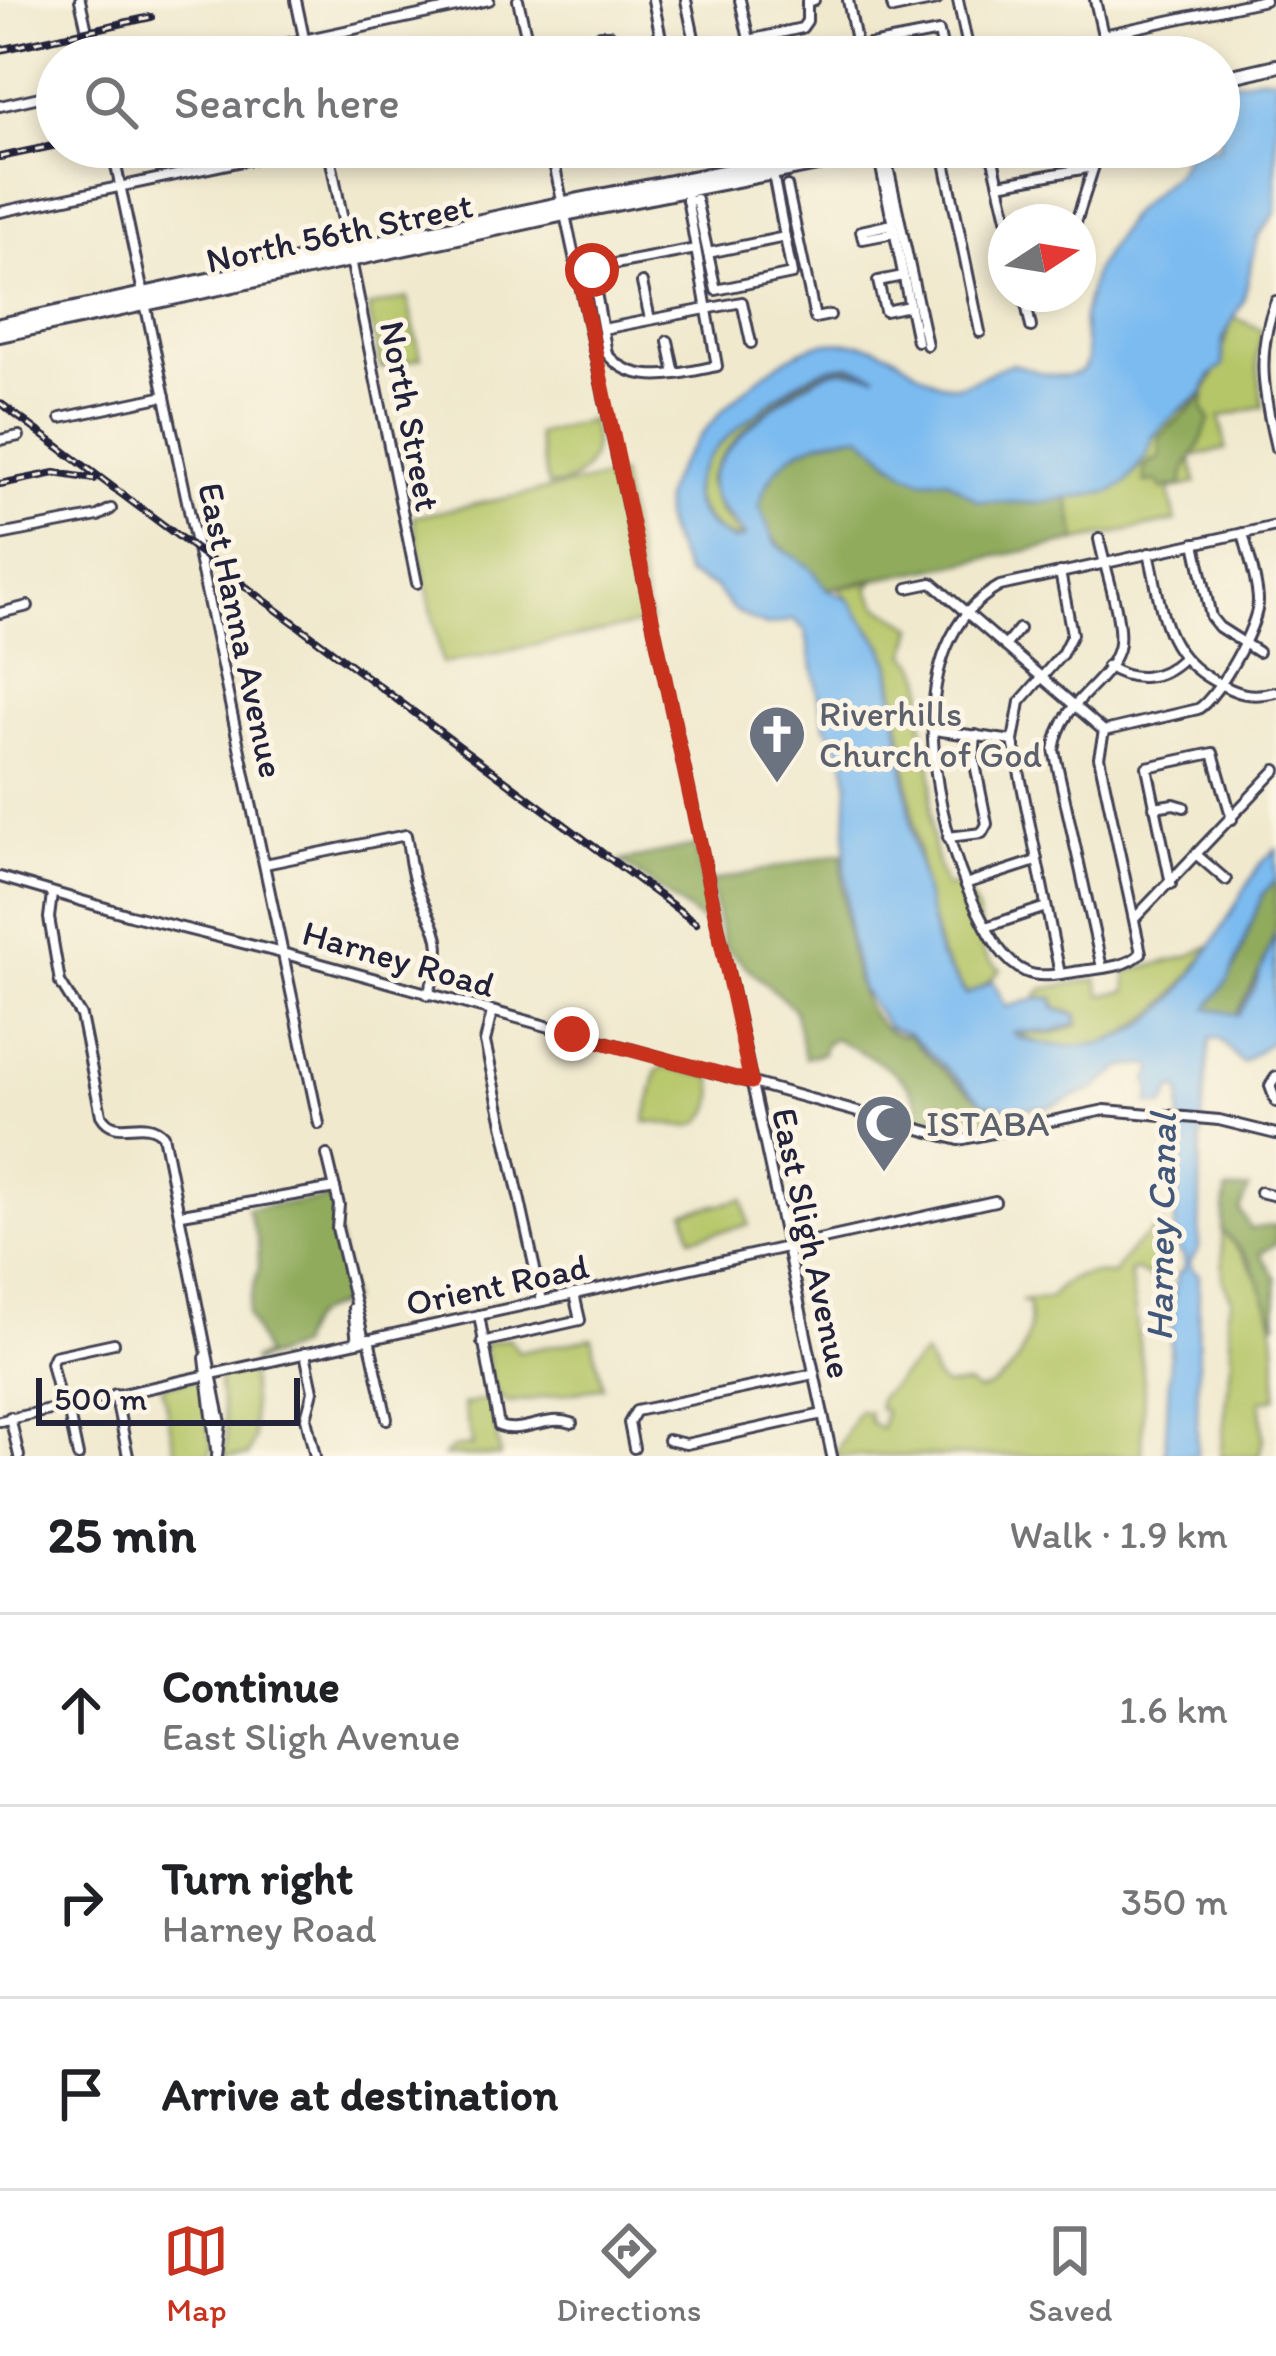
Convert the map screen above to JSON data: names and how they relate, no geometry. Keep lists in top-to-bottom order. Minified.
{"streets":{"main road":["North 56th Street"],"street":["North Street","East Hanna Avenue","Harney Road","East Sligh Avenue","Orient Road"]},"crossings":[["North 56th Street","North Street"],["North 56th Street","East Hanna Avenue"],["North 56th Street","East Sligh Avenue"],["East Hanna Avenue","Harney Road"],["Harney Road","East Sligh Avenue"],["East Sligh Avenue","Orient Road"]],"water":["Harney Canal"],"places":{"church":["Riverhills Church of God"],"mosque":["ISTABA"]},"scale_bar":"500 m","north":"right","page":{"search":"Search here","scale":"500 m","heading":["25 min","Walk · 1.9 km"],"list":[["Continue","East Sligh Avenue","1.6 km"],["Turn right","Harney Road","350 m"],"Arrive at destination"],"nav":["Map","Directions","Saved"]}}
